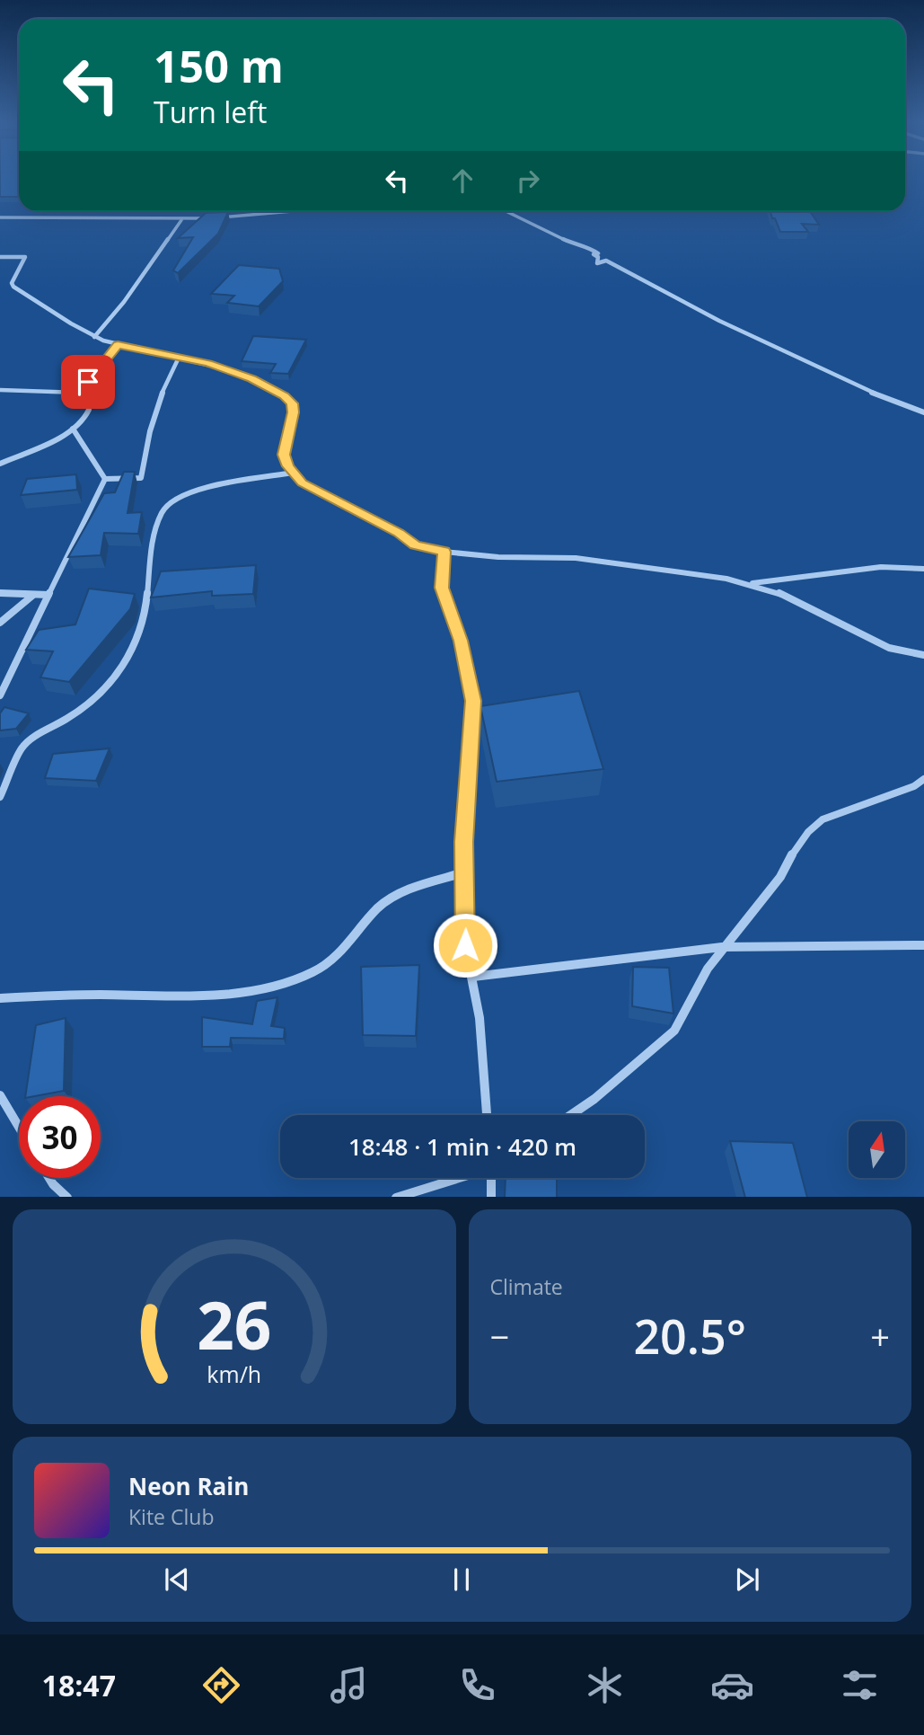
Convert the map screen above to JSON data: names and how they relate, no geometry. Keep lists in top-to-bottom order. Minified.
{"north":"top","page":{"turn":["150 m","Turn left"],"limit":"30","trip":"18:48 · 1 min · 420 m","tile":"Climate","heat":["−","20.5°","+"],"song":["Neon Rain","Kite Club"],"tabs":"18:47","gauge":["26","km/h"]}}
